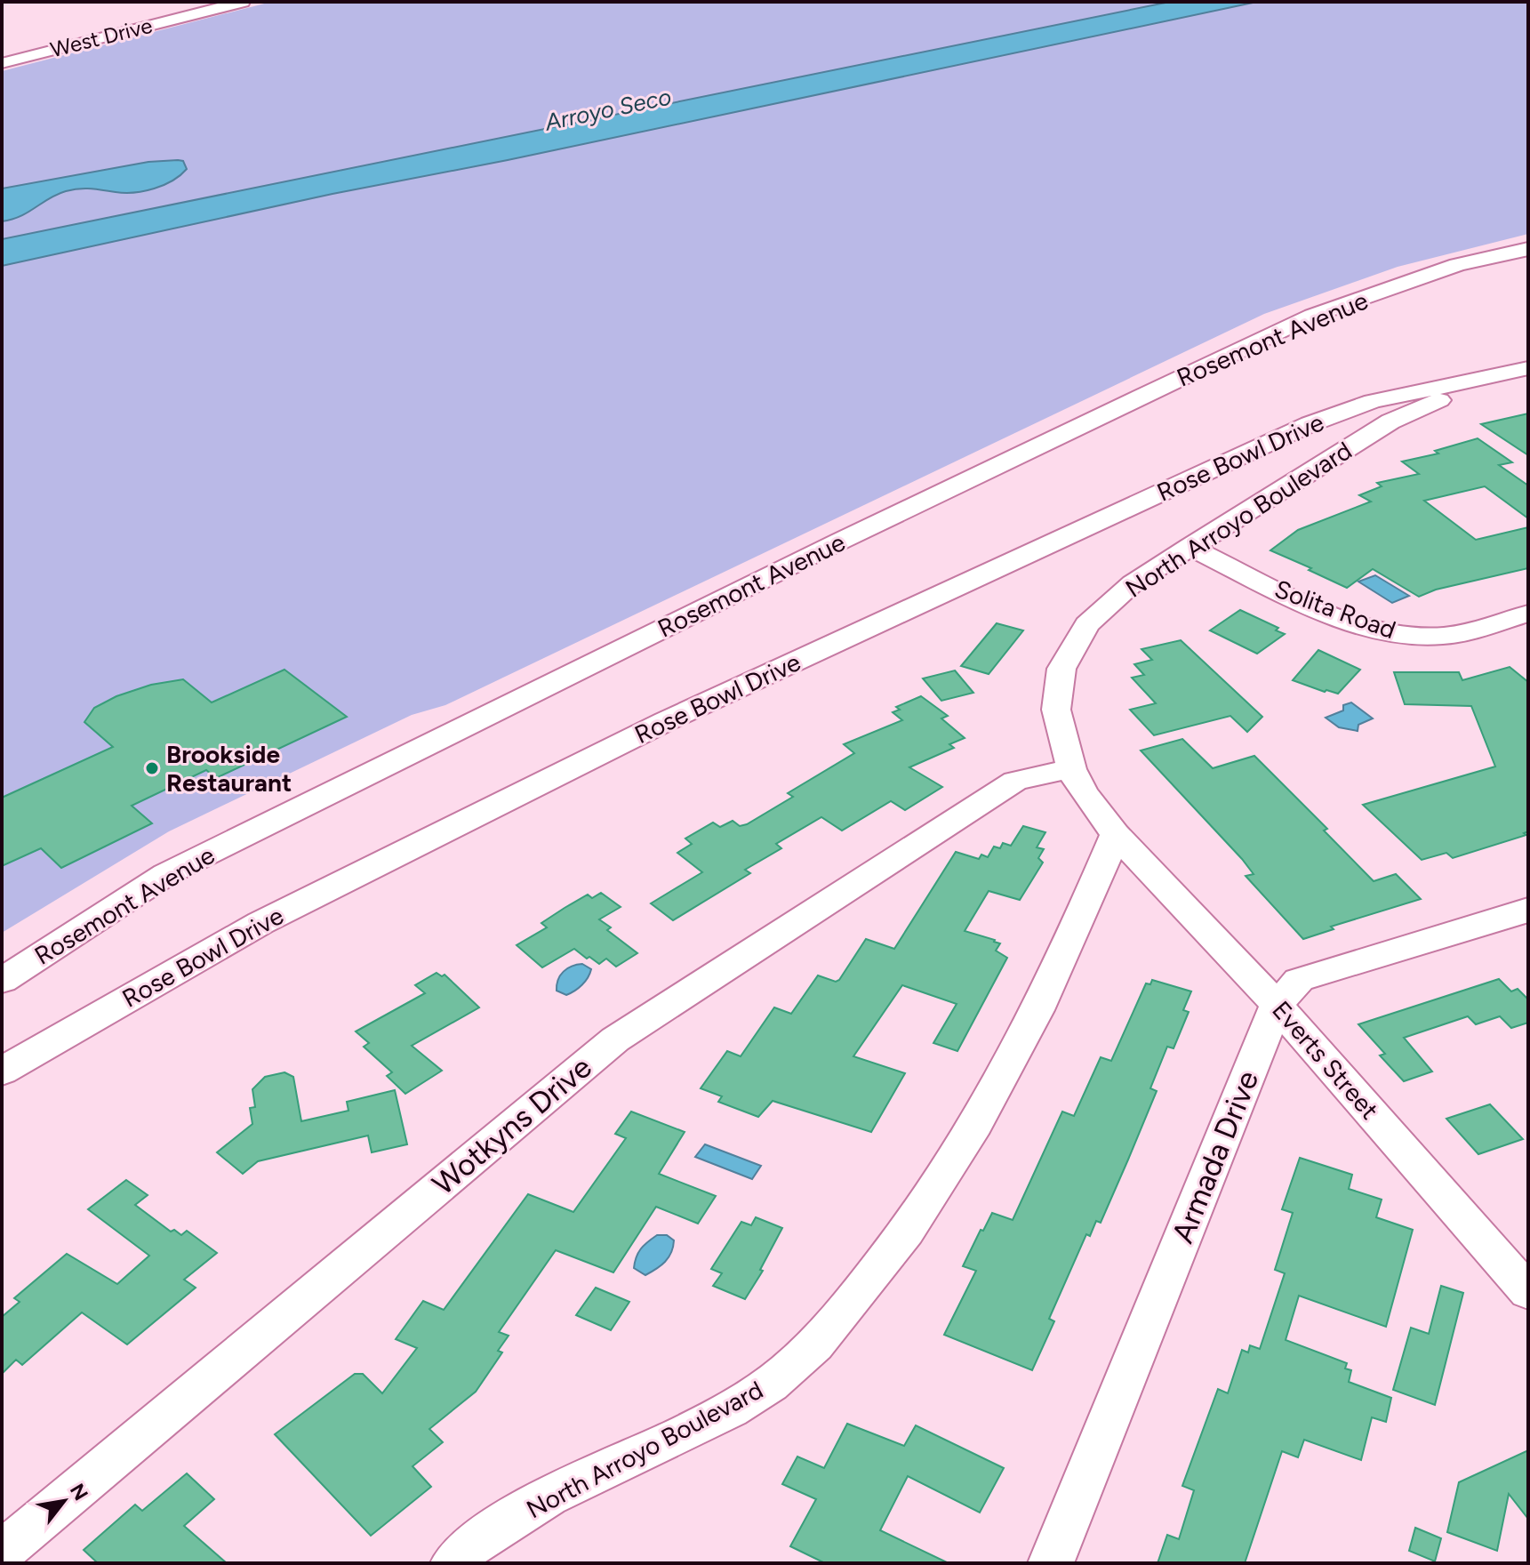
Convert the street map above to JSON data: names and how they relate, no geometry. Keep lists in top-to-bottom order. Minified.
{"streets":{"street":["West Drive","Rosemont Avenue","Rose Bowl Drive","North Arroyo Boulevard","Solita Road","Everts Street","Wotkyns Drive","Armada Drive"]},"crossings":[["Rose Bowl Drive","North Arroyo Boulevard"],["North Arroyo Boulevard","Solita Road"],["North Arroyo Boulevard","Everts Street"],["North Arroyo Boulevard","Wotkyns Drive"],["Everts Street","Armada Drive"]],"water":["Arroyo Seco"],"places":["Brookside Restaurant"],"north":"top right"}
